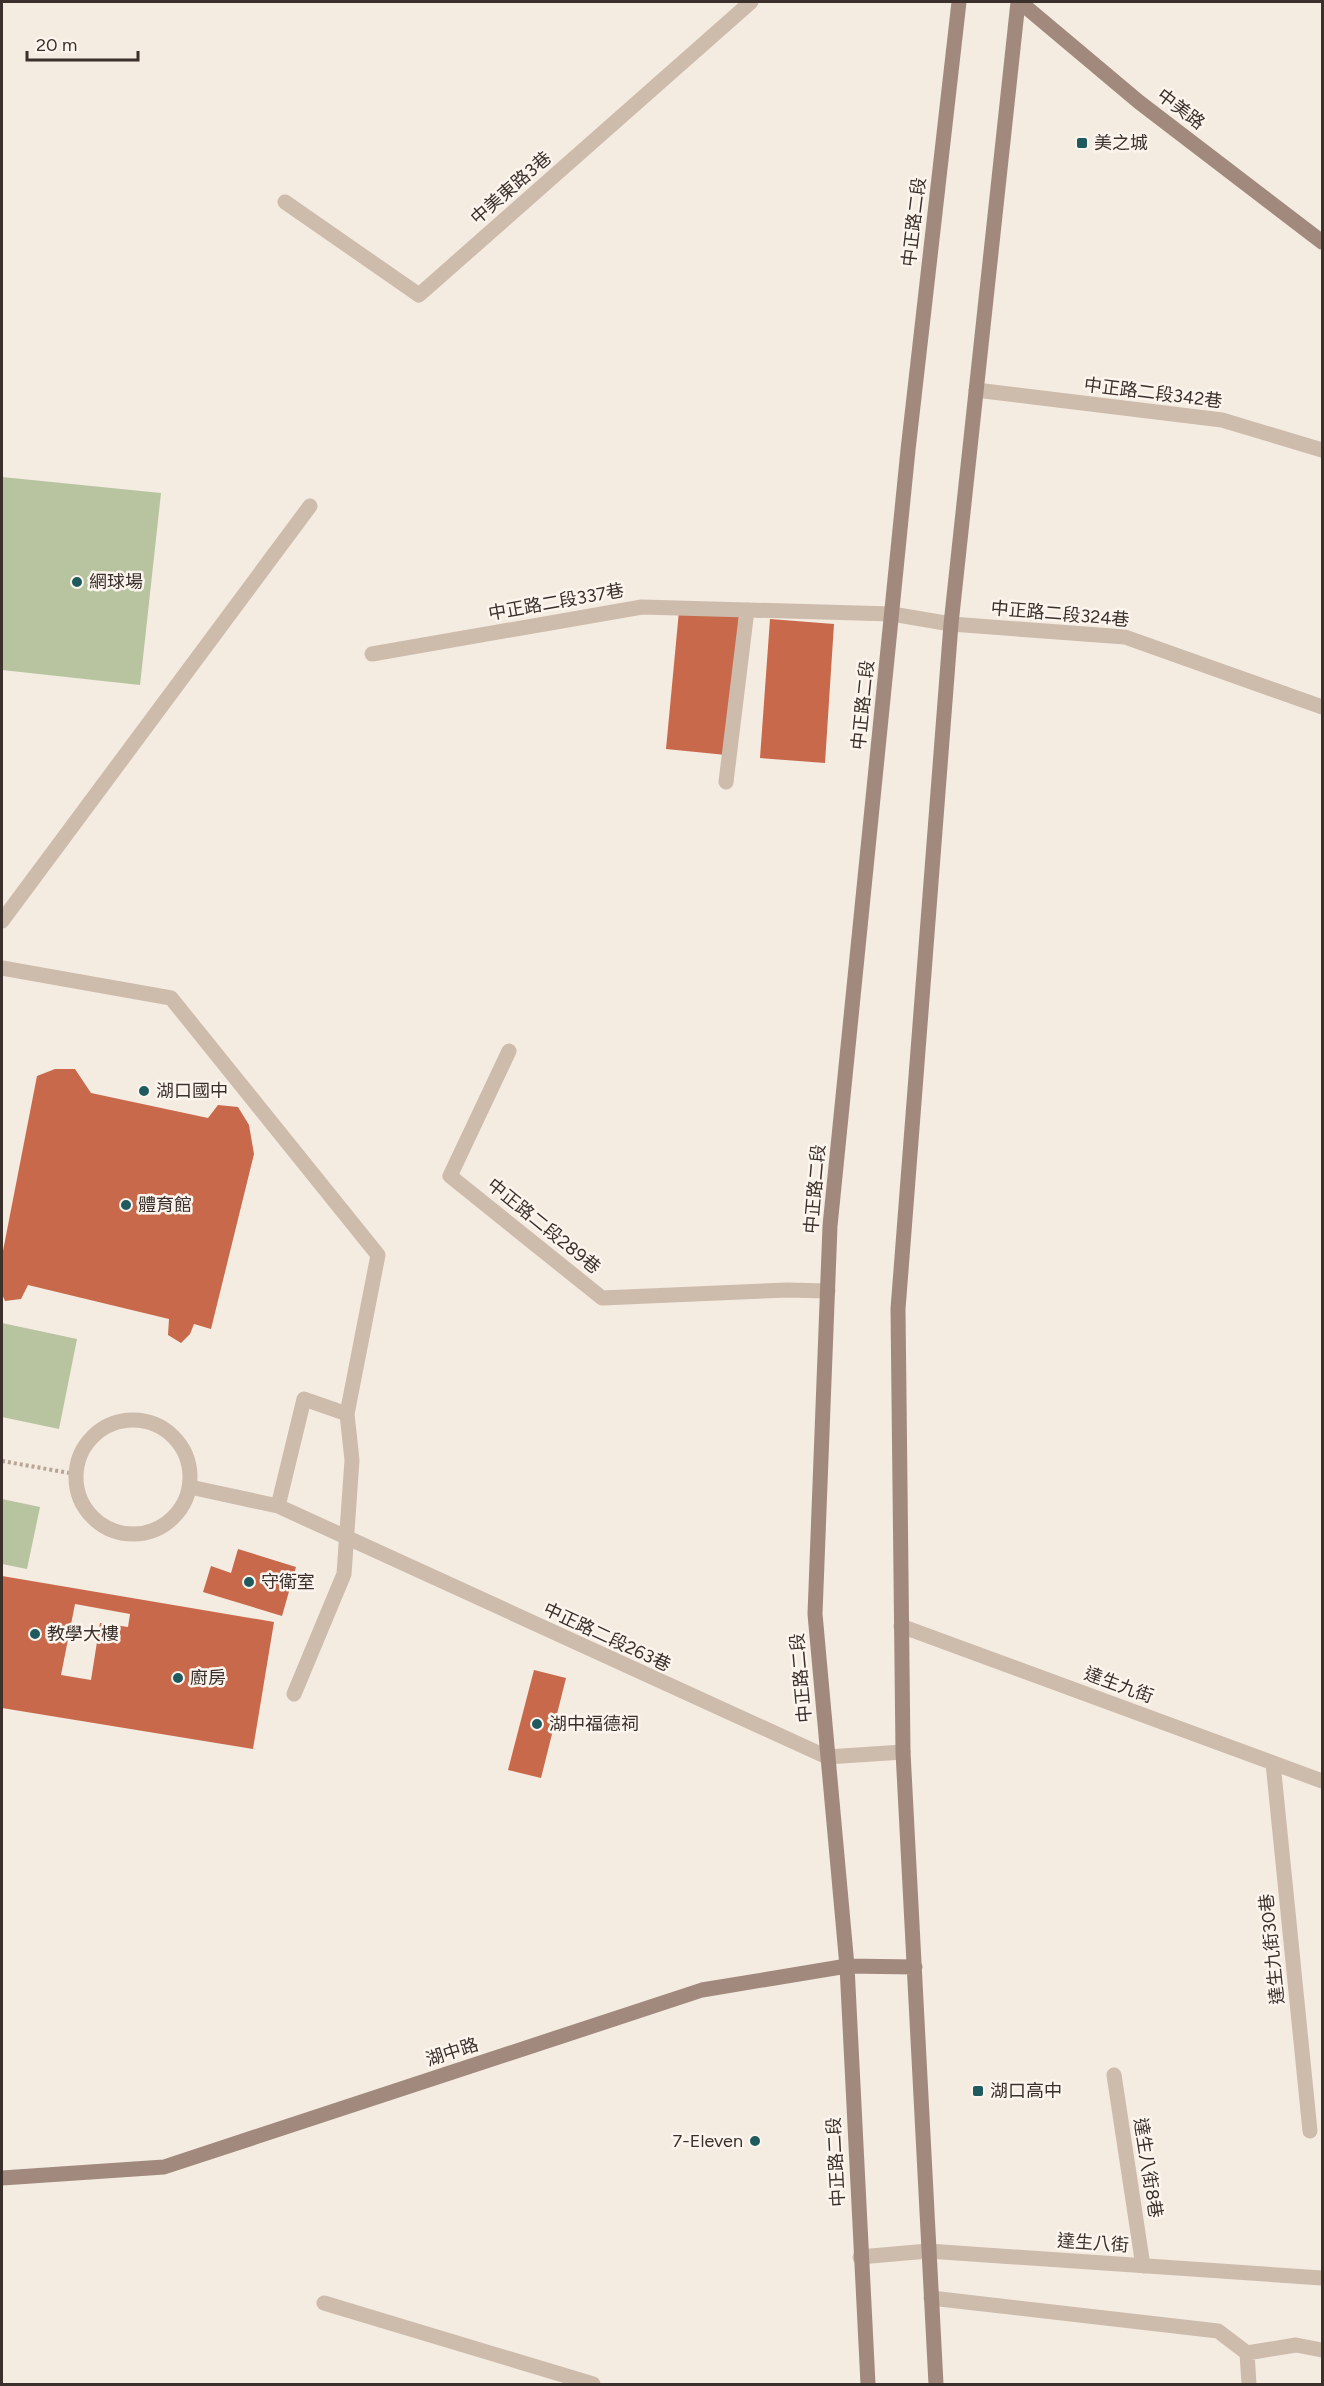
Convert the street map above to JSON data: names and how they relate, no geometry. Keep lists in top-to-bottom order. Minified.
{"streets":{"main road":["中美路","中正路二段","湖中路"],"street":["中美東路3巷","中正路二段342巷","中正路二段337巷","中正路二段324巷","中正路二段289巷","中正路二段263巷","達生九街","達生九街30巷","達生八街8巷","達生八街"]},"crossings":[["中正路二段","中正路二段337巷"],["中正路二段","中正路二段324巷"],["中正路二段","中正路二段289巷"],["中正路二段","中正路二段263巷"],["中正路二段","湖中路"],["中正路二段","達生八街"],["中正路二段337巷","中正路二段324巷"],["達生九街","達生九街30巷"],["達生八街8巷","達生八街"]],"places":{"transit":["美之城","湖口高中"],"other":["網球場","湖口國中","體育館","守衛室","教學大樓","廚房","湖中福德祠","7-Eleven"]},"scale_bar":"20 m"}
